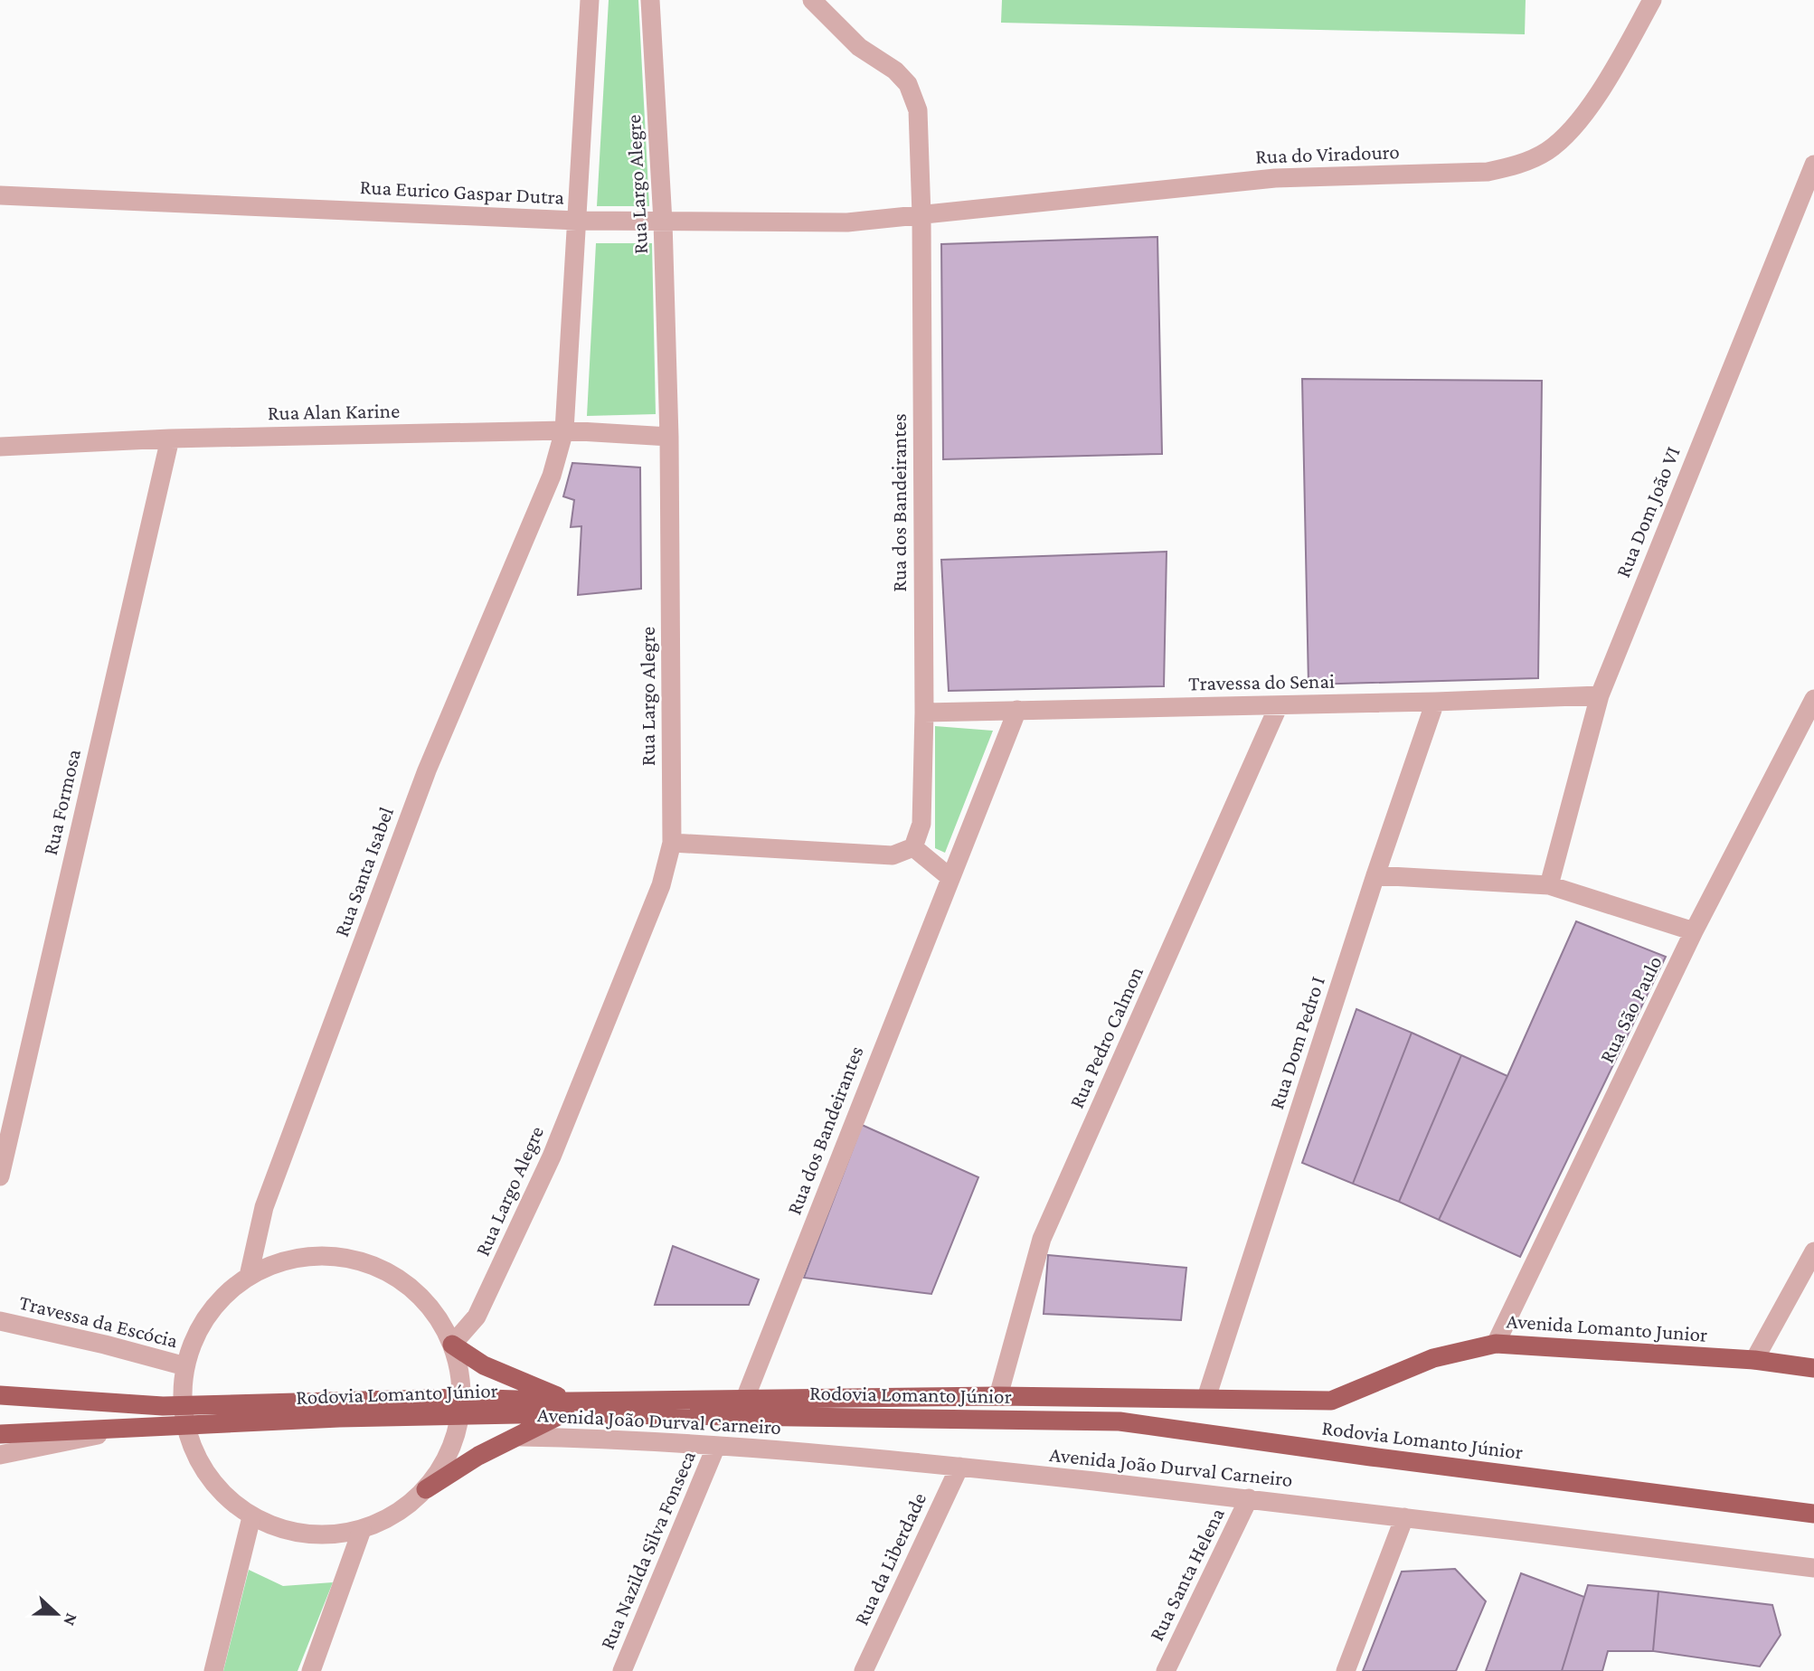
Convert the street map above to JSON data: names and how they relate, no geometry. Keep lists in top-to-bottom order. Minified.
{"streets":{"highway":["Avenida Lomanto Junior","Rodovia Lomanto Júnior"],"street":["Rua do Viradouro","Rua Largo Alegre","Rua Eurico Gaspar Dutra","Rua Alan Karine","Rua dos Bandeirantes","Rua Dom João VI","Travessa do Senai","Rua Formosa","Rua Santa Isabel","Rua São Paulo","Rua Pedro Calmon","Rua Dom Pedro I","Travessa da Escócia","Avenida João Durval Carneiro","Rua Nazilda Silva Fonseca","Rua da Liberdade","Rua Santa Helena"]},"crossings":[["Rua do Viradouro","Rua Eurico Gaspar Dutra"],["Rua do Viradouro","Rua dos Bandeirantes"],["Rua Largo Alegre","Rua Eurico Gaspar Dutra"],["Rua Largo Alegre","Rua Alan Karine"],["Rua Eurico Gaspar Dutra","Rua dos Bandeirantes"],["Rua Alan Karine","Rua Formosa"],["Rua Alan Karine","Rua Santa Isabel"],["Rua dos Bandeirantes","Travessa do Senai"],["Rua dos Bandeirantes","Rodovia Lomanto Júnior"],["Rua Dom João VI","Travessa do Senai"],["Travessa do Senai","Rua Pedro Calmon"],["Travessa do Senai","Rua Dom Pedro I"],["Rua São Paulo","Avenida Lomanto Junior"],["Rua Pedro Calmon","Rodovia Lomanto Júnior"],["Rua Dom Pedro I","Rodovia Lomanto Júnior"],["Avenida Lomanto Junior","Rodovia Lomanto Júnior"],["Avenida João Durval Carneiro","Rua Nazilda Silva Fonseca"],["Avenida João Durval Carneiro","Rua da Liberdade"],["Avenida João Durval Carneiro","Rua Santa Helena"]],"north":"right"}
